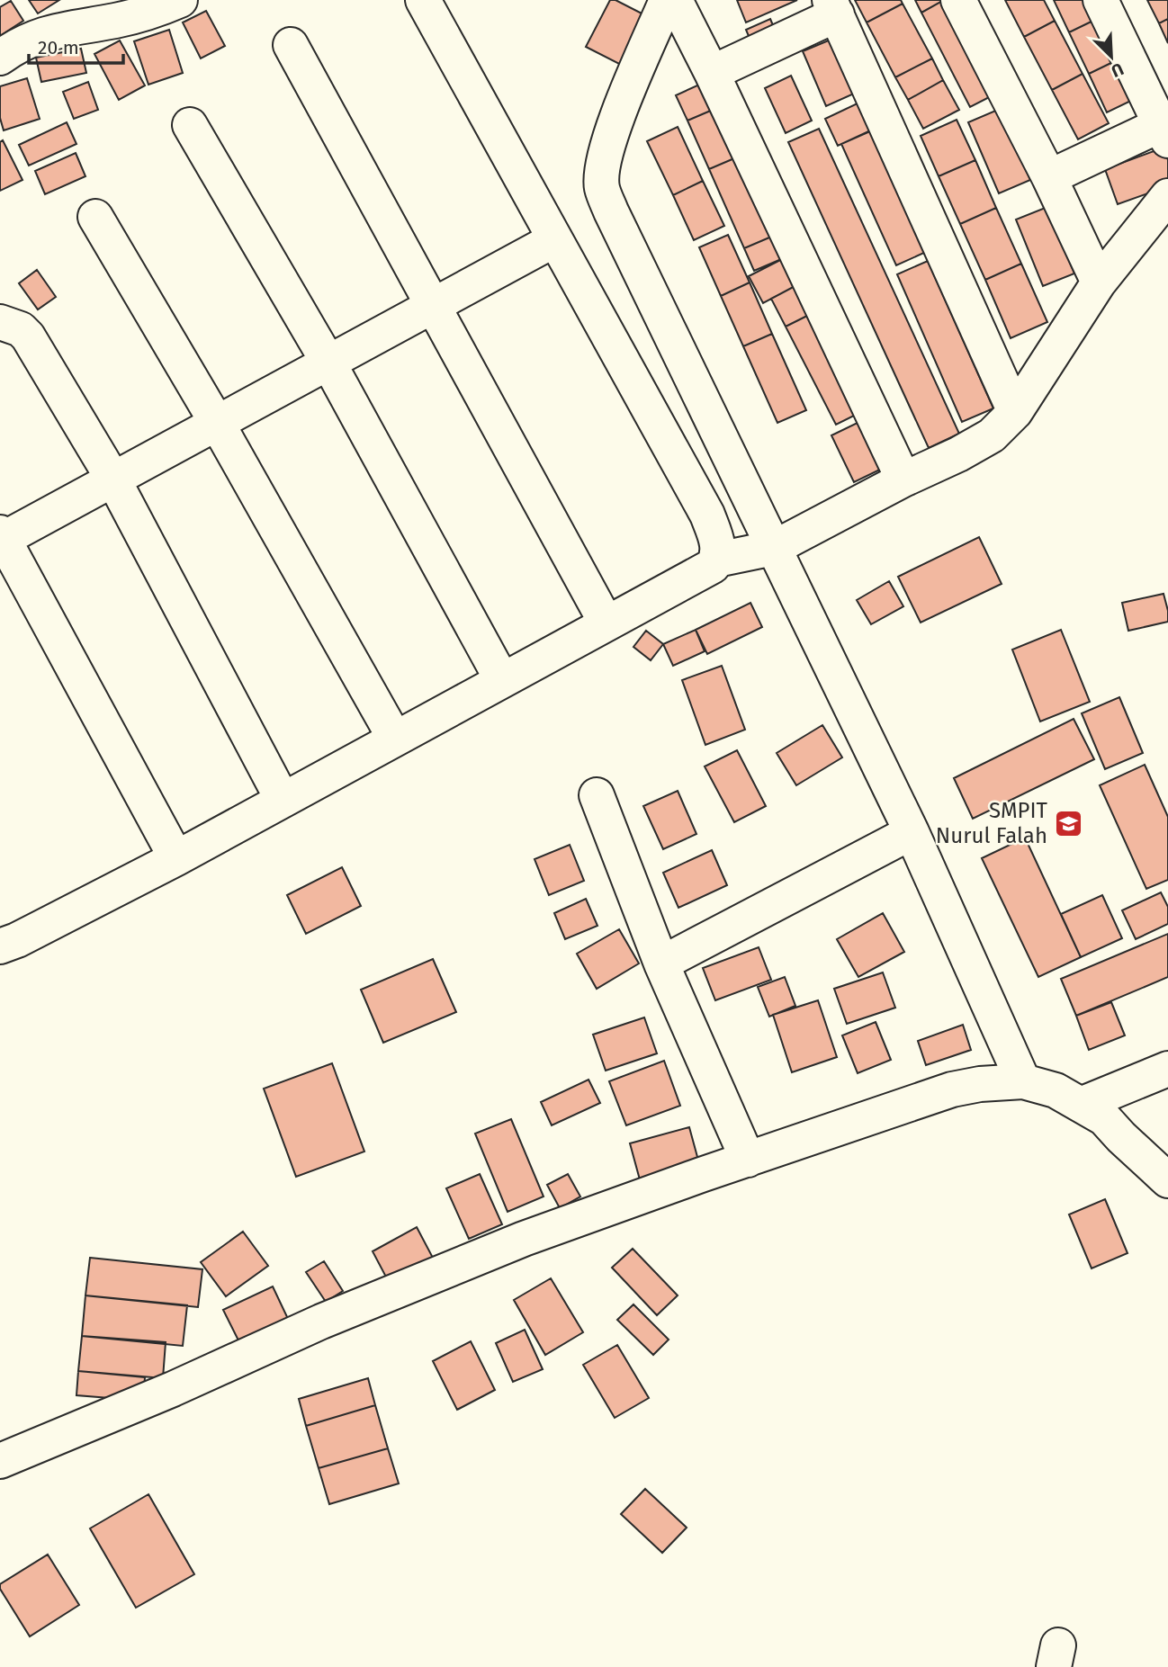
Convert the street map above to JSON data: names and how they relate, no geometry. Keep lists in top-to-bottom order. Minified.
{"places":{"school or university":["SMPIT Nurul Falah"]},"scale_bar":"20 m","north":"bottom right"}
